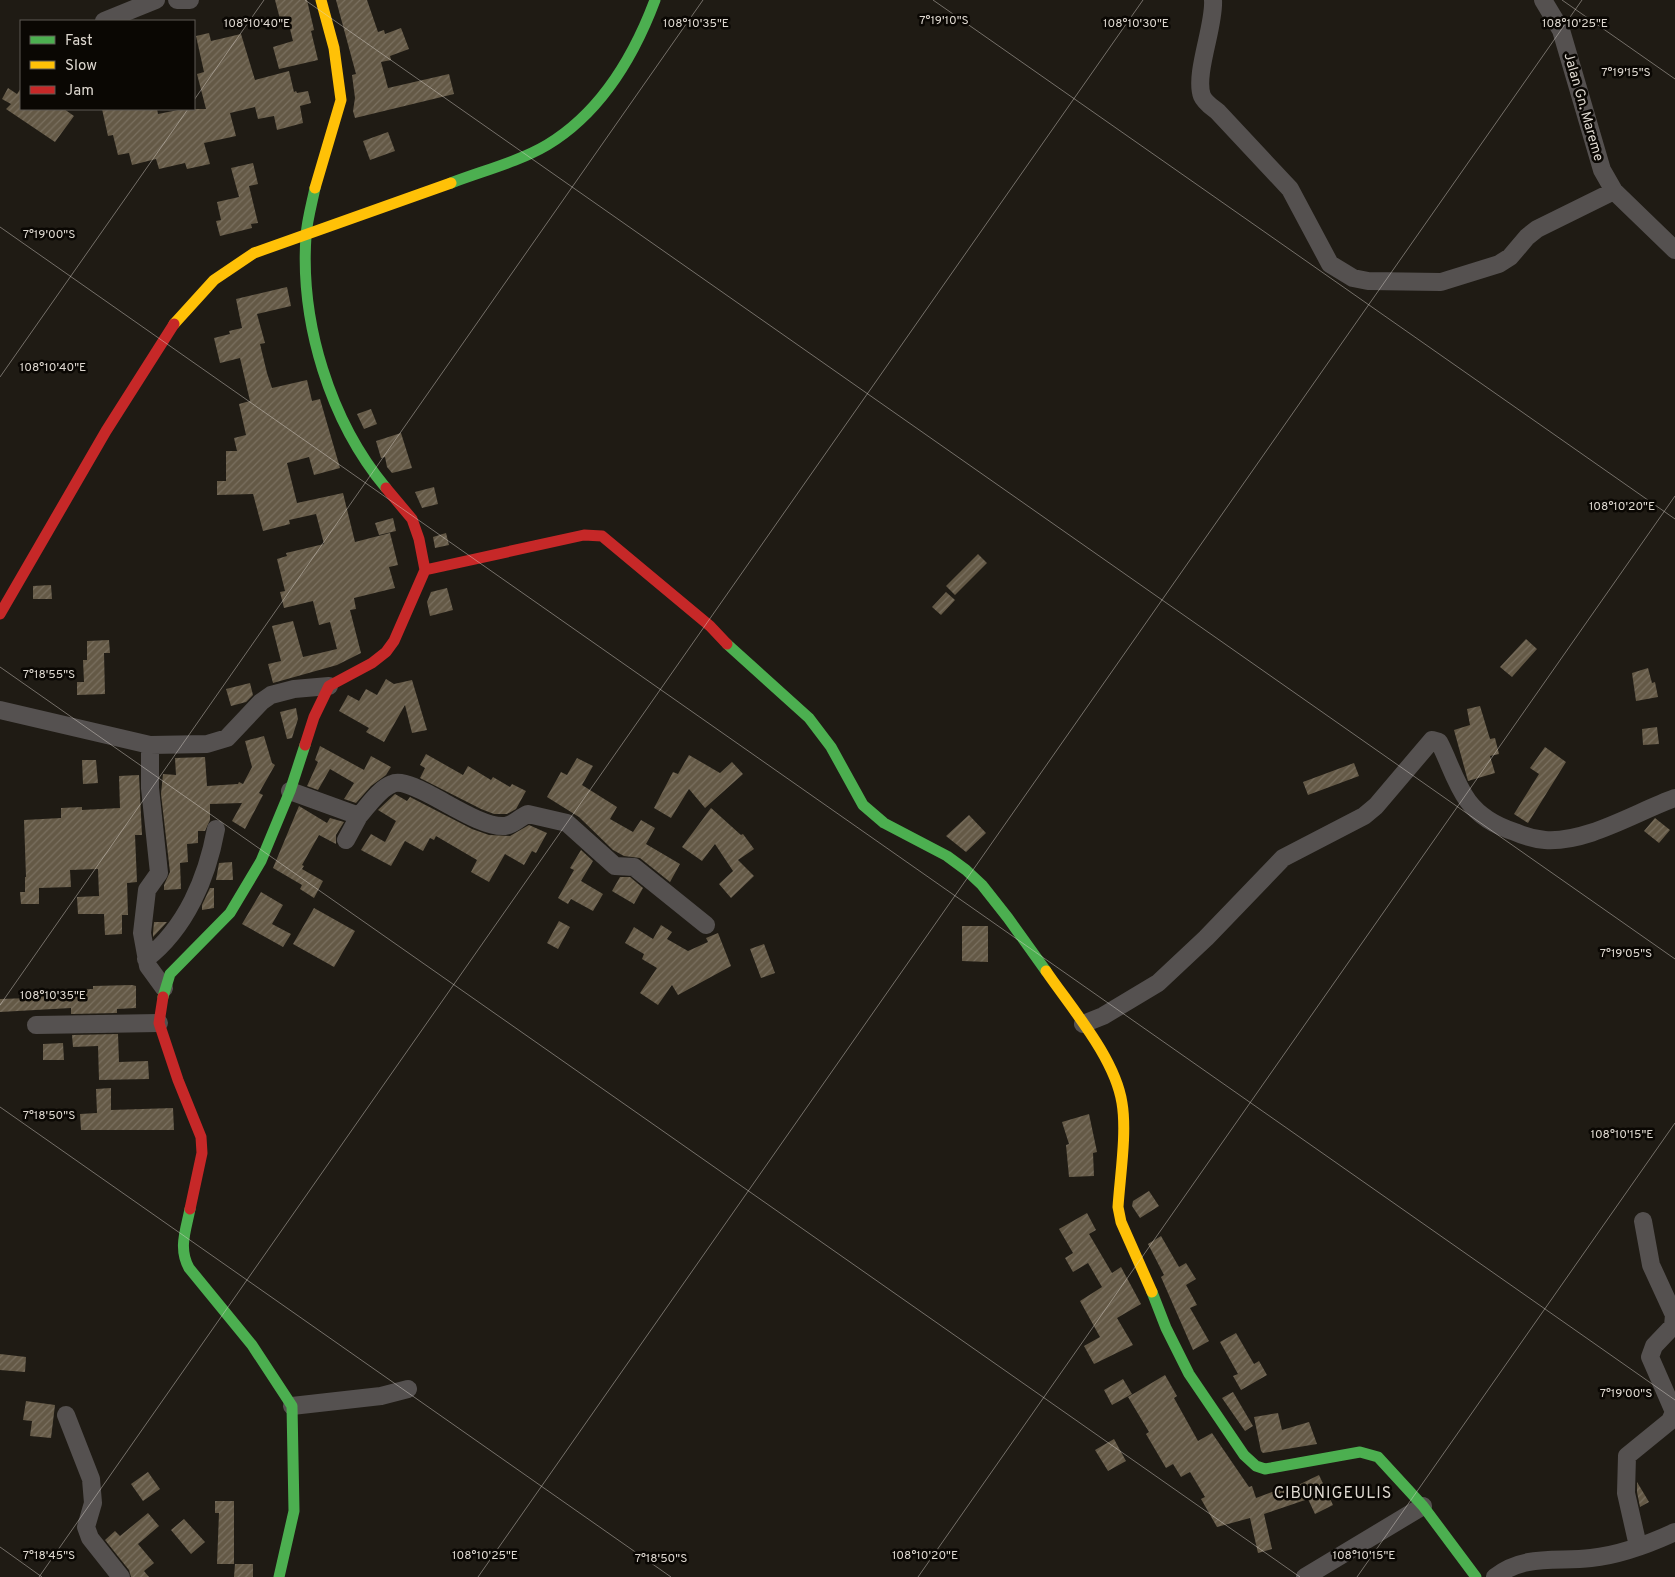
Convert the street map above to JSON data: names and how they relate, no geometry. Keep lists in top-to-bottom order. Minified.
{"streets":{"street":["Jalan Gn. Mareme"]},"districts":["CIBUNIGEULIS"],"legend":["Fast","Slow","Jam"],"coordinates":["7°19'10\"S","108°10'40\"E","108°10'35\"E","108°10'30\"E","108°10'25\"E","7°19'15\"S","7°19'00\"S","108°10'20\"E","7°18'55\"S","7°19'05\"S","7°18'50\"S","108°10'15\"E","7°18'45\"S"]}
